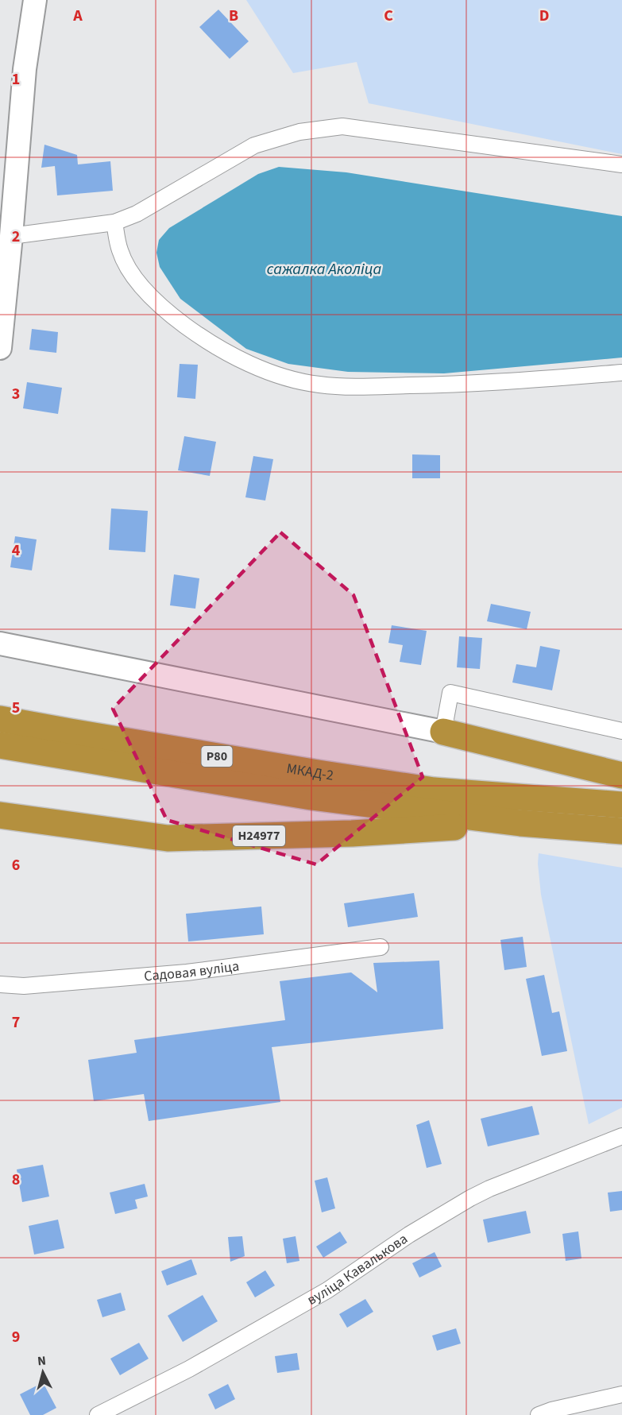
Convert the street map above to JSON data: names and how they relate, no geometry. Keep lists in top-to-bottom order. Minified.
{"streets":{"highway":["Р80","МКАД-2","Н24977"],"street":["Садовая вуліца","вуліца Кавалькова"]},"crossings":[["Р80","Н24977"]],"water":["сажалка Аколіца"],"north":"top","grid":{"columns":["A","B","C","D"],"rows":["1","2","3","4","5","6","7","8","9"]}}
